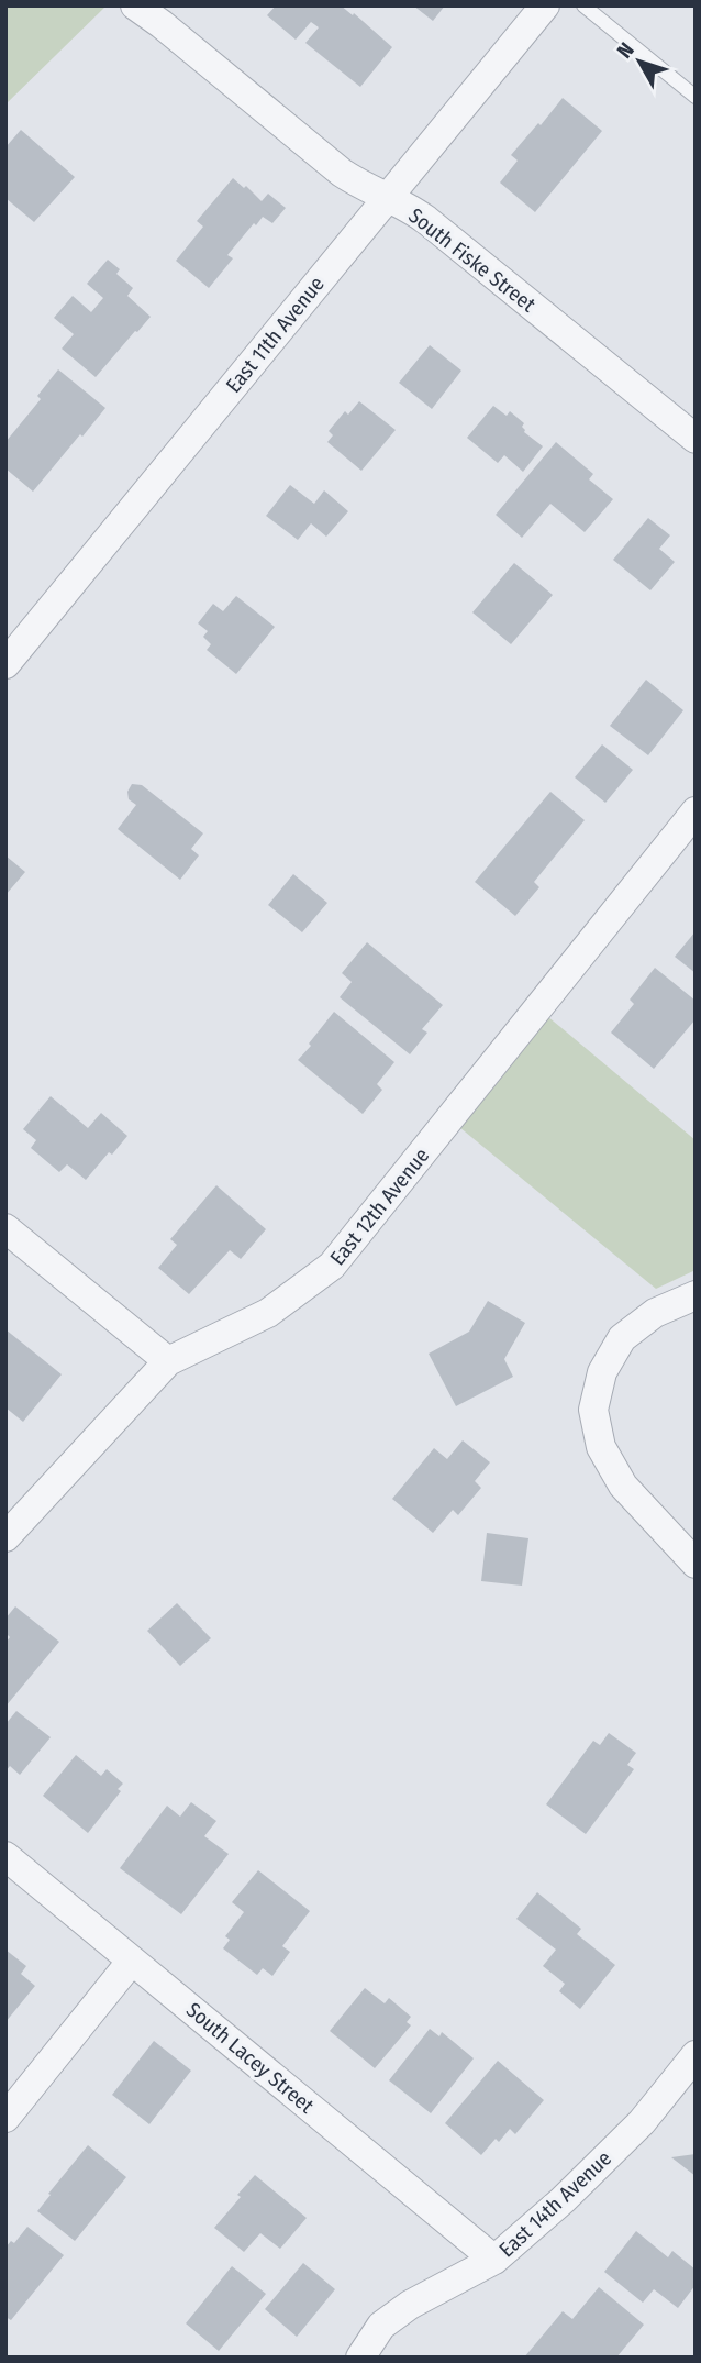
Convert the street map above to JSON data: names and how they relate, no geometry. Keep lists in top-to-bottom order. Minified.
{"streets":{"street":["South Fiske Street","East 11th Avenue","East 12th Avenue","South Lacey Street","East 14th Avenue"]},"crossings":[["South Fiske Street","East 11th Avenue"],["South Lacey Street","East 14th Avenue"]],"north":"top left"}
